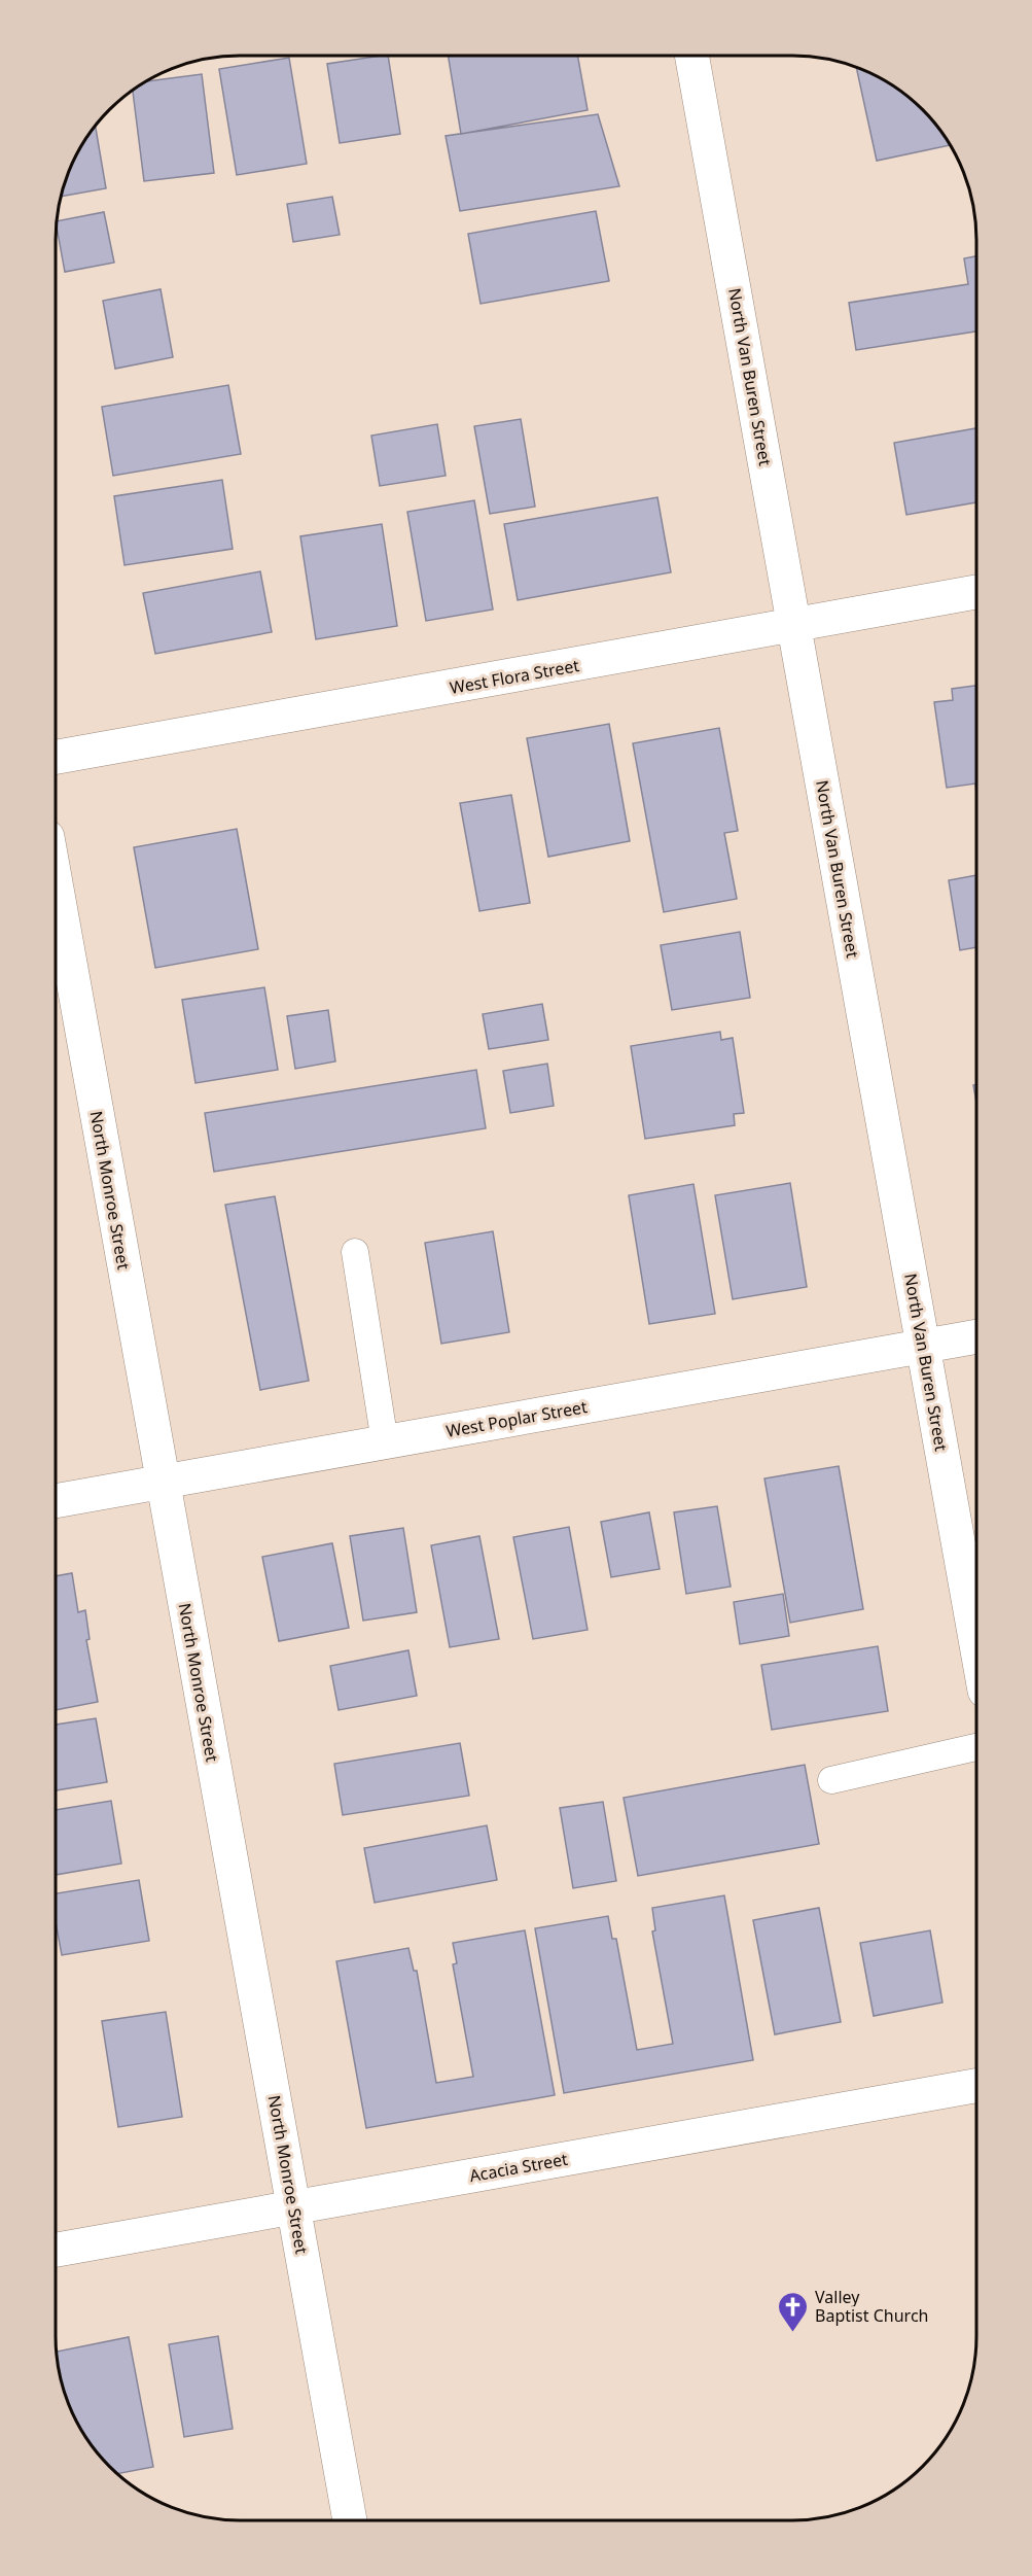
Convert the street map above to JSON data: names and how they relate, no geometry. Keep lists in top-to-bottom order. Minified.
{"streets":{"street":["North Van Buren Street","West Flora Street","North Monroe Street","West Poplar Street","Acacia Street"]},"crossings":[["North Van Buren Street","West Flora Street"],["North Van Buren Street","West Poplar Street"],["North Monroe Street","West Poplar Street"],["North Monroe Street","Acacia Street"]],"places":{"church":["Valley Baptist Church"]}}
